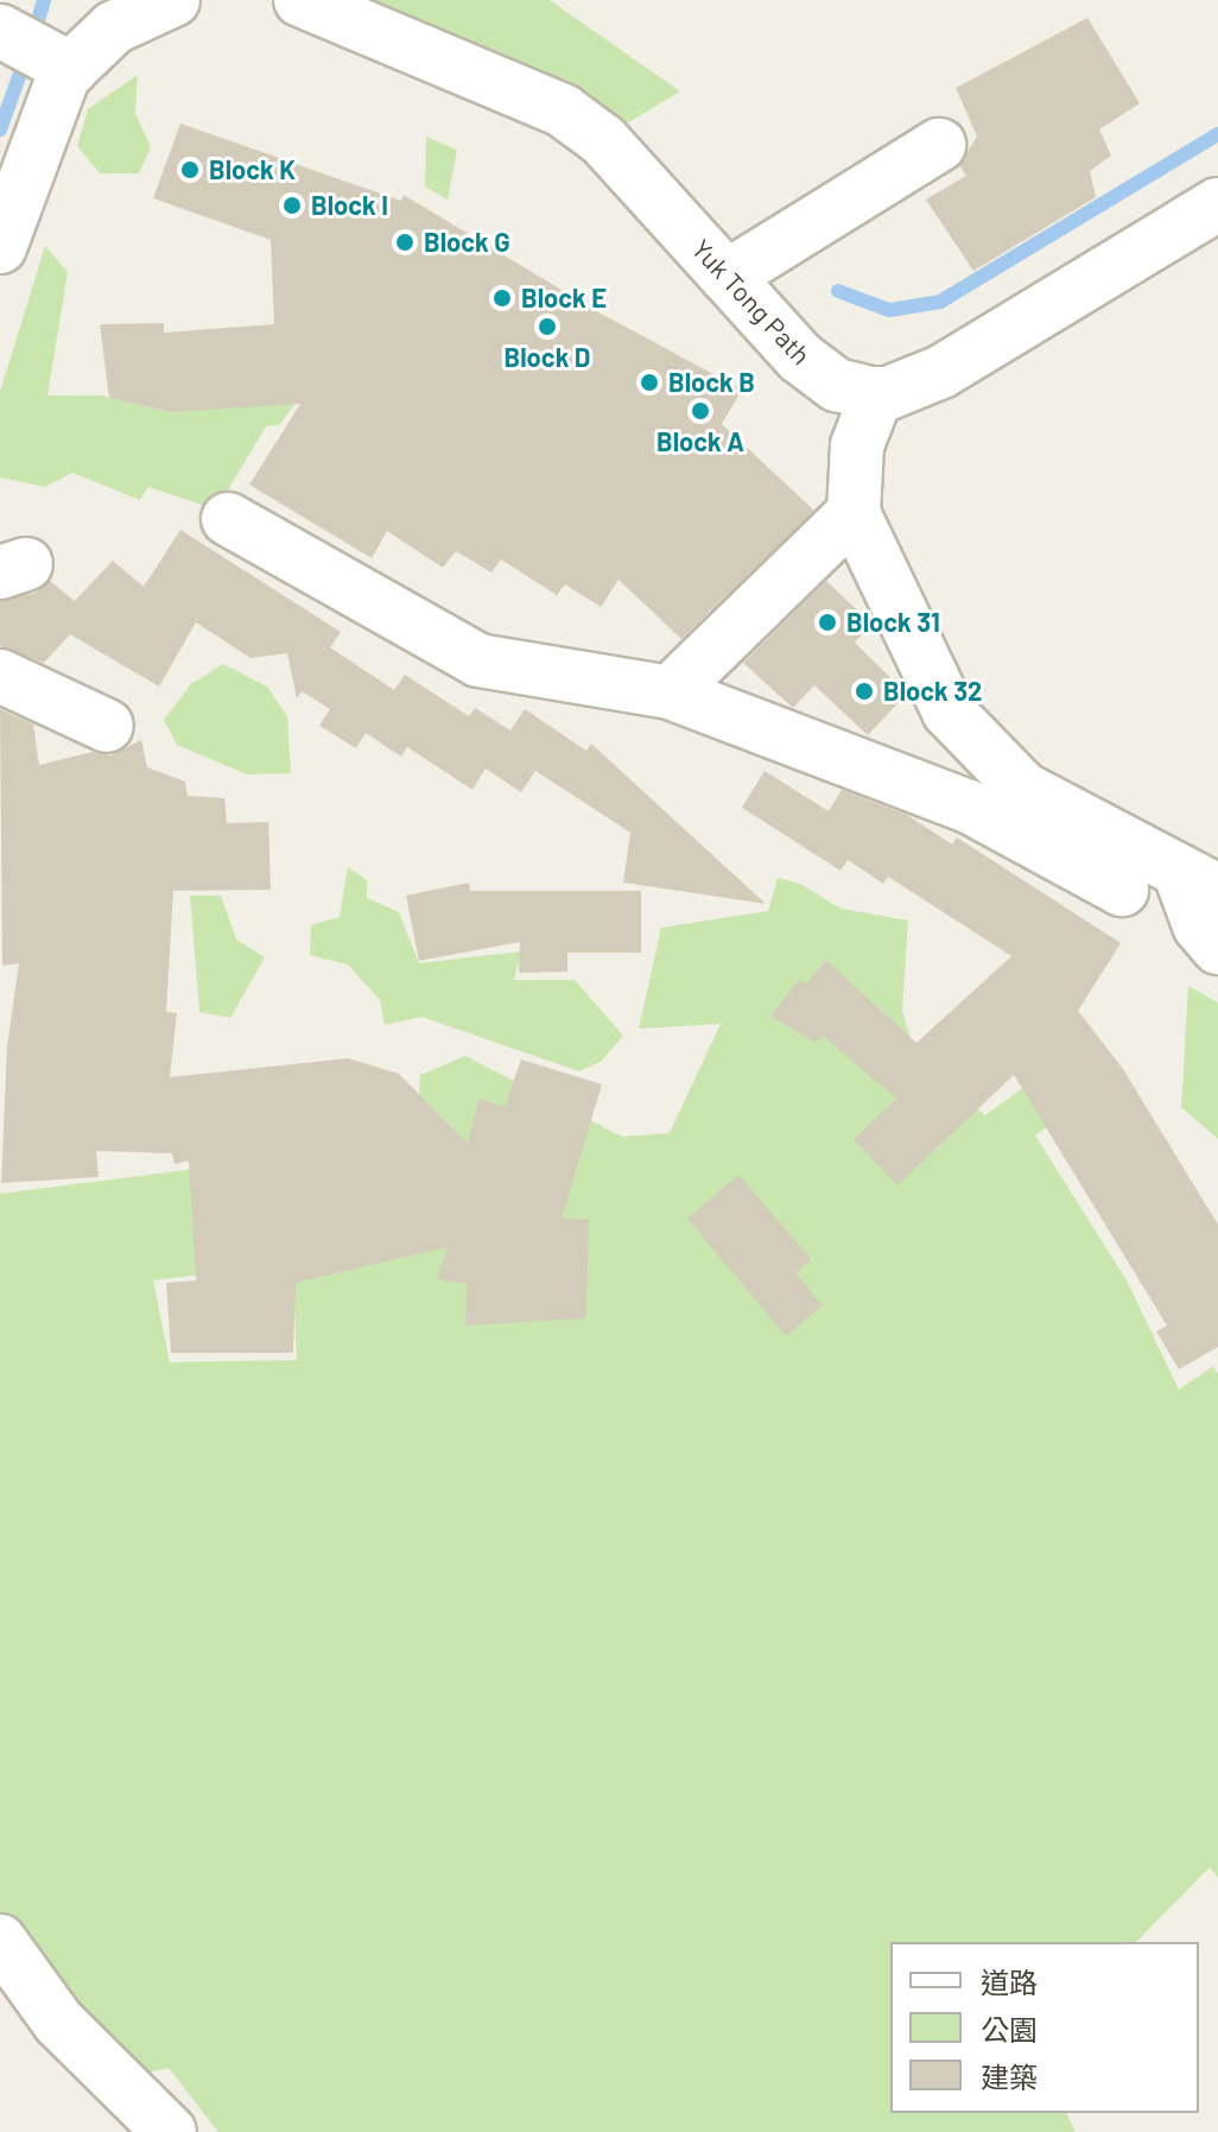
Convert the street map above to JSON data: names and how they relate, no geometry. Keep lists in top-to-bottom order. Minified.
{"streets":{"street":["Yuk Tong Path"]},"places":["Block K","Block I","Block G","Block E","Block D","Block B","Block A","Block 31","Block 32"],"legend":["道路","公園","建築"]}
